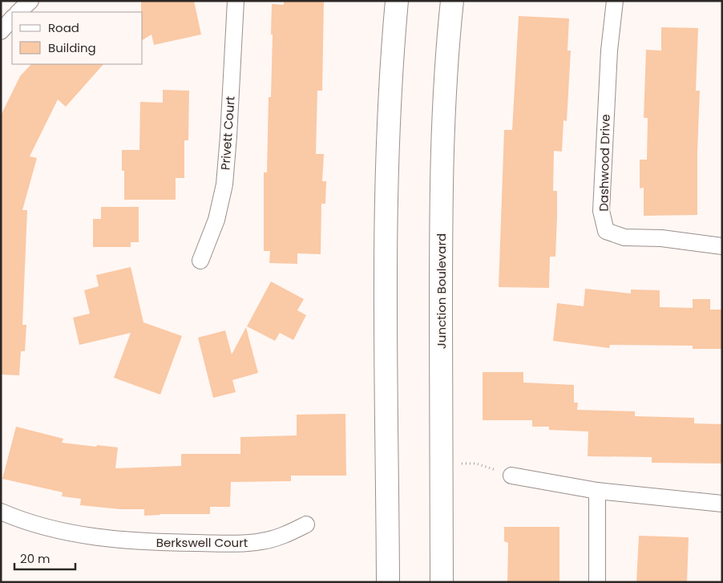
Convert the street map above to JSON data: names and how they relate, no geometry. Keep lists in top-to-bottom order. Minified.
{"streets":{"main road":["Junction Boulevard"],"street":["Privett Court","Dashwood Drive","Berkswell Court"]},"legend":["Road","Building"],"scale_bar":"20 m"}
